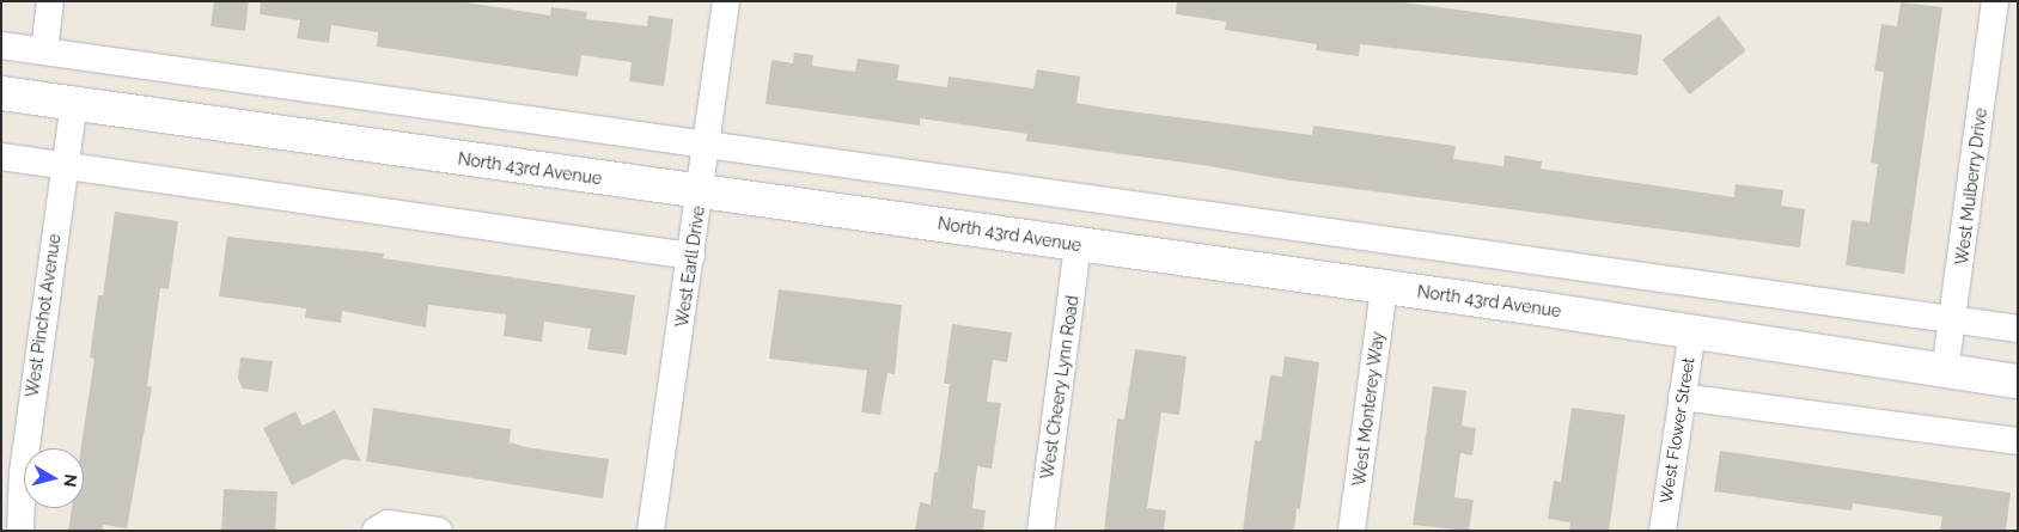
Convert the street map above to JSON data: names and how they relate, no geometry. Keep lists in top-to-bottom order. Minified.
{"streets":{"main road":["North 43rd Avenue"],"street":["West Mulberry Drive","West Earll Drive","West Pinchot Avenue","West Cheery Lynn Road","West Monterey Way","West Flower Street"]},"crossings":[["North 43rd Avenue","West Mulberry Drive"],["North 43rd Avenue","West Earll Drive"],["North 43rd Avenue","West Pinchot Avenue"],["North 43rd Avenue","West Cheery Lynn Road"],["North 43rd Avenue","West Monterey Way"],["North 43rd Avenue","West Flower Street"]],"north":"right"}
